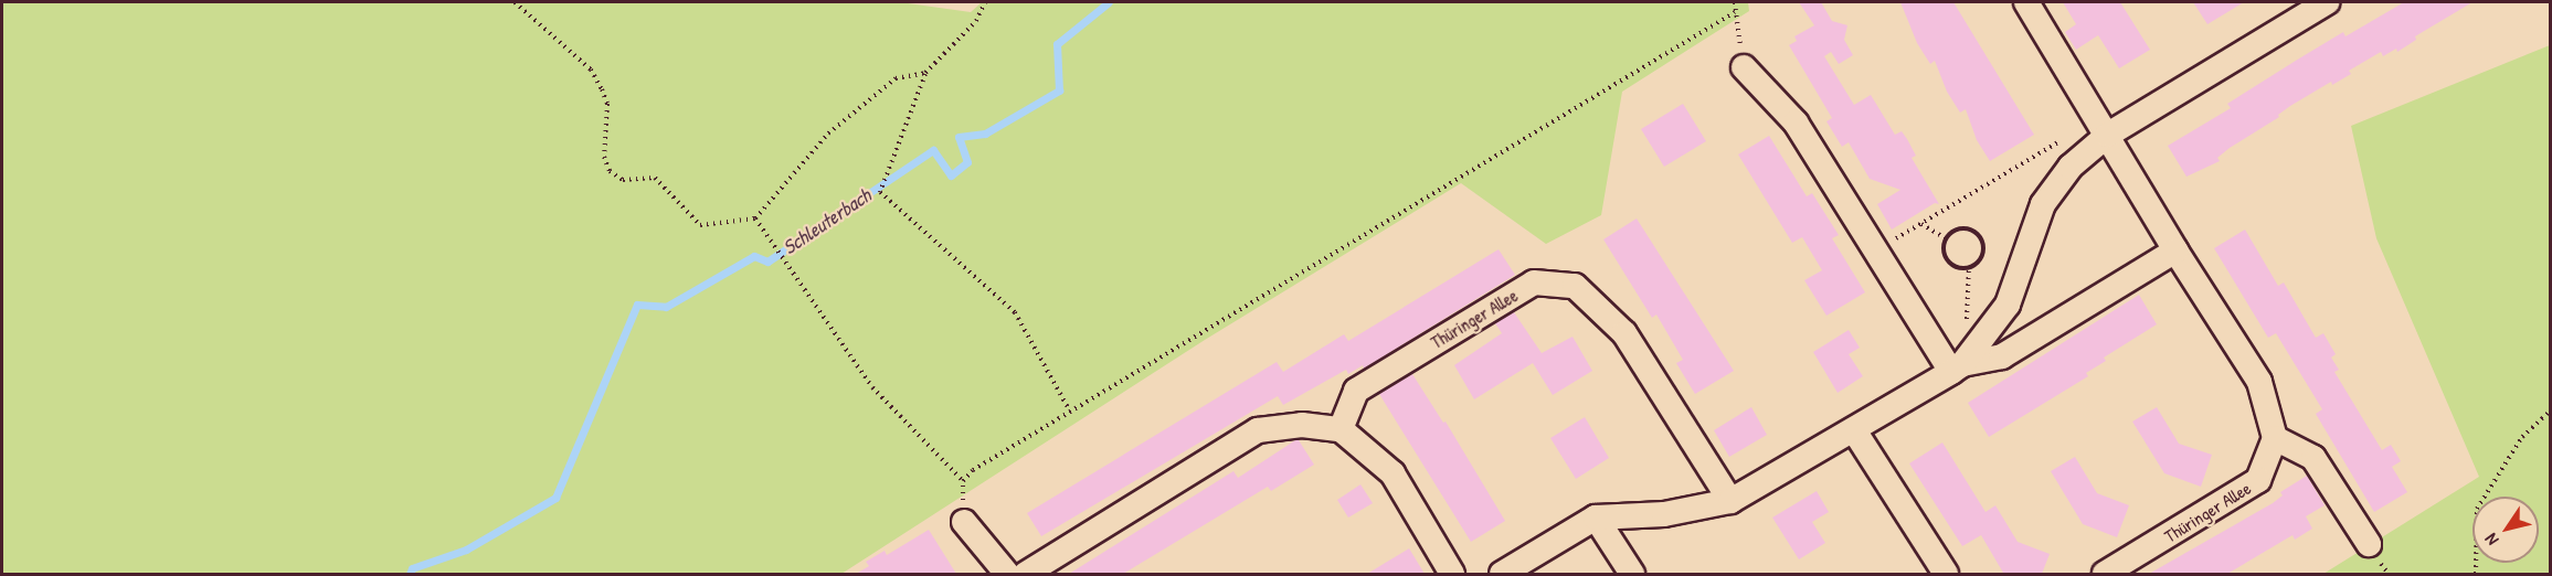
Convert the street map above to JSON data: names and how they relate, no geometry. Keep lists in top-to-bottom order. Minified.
{"streets":{"street":["Thüringer Allee"]},"water":["Schleuterbach"],"north":"bottom left"}
